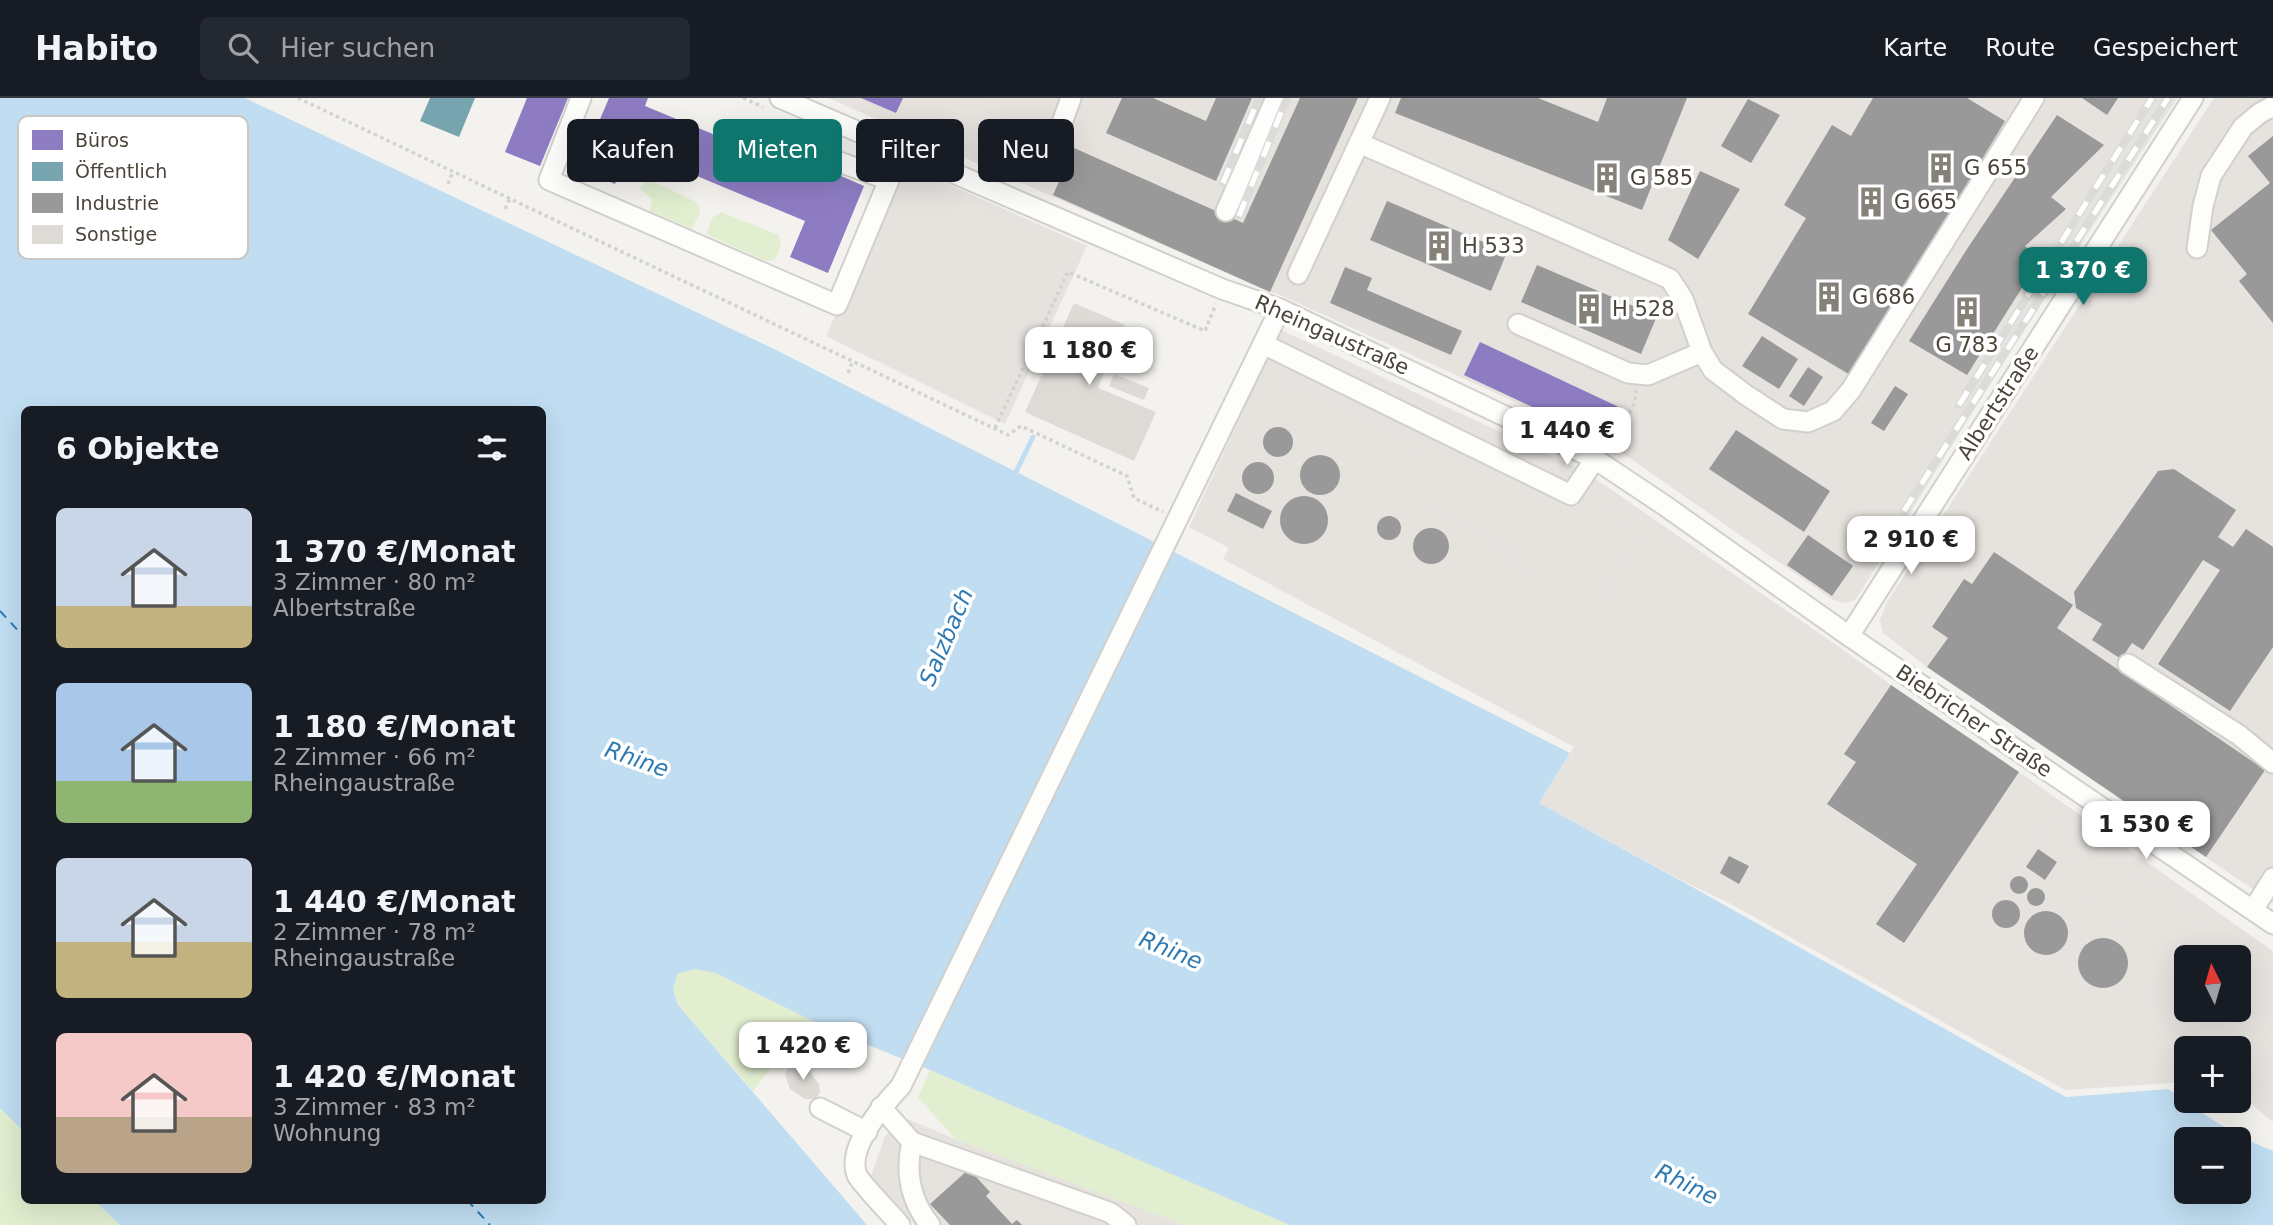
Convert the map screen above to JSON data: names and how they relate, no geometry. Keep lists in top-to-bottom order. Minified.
{"streets":{"street":["Rheingaustraße","Albertstraße","Biebricher Straße"]},"crossings":[["Rheingaustraße","Albertstraße"],["Rheingaustraße","Biebricher Straße"],["Albertstraße","Biebricher Straße"]],"water":["Salzbach","Rhine"],"places":{"building":["G 655","G 585","G 665","H 533","G 686","H 528","G 783"]},"legend":["Büros","Öffentlich","Industrie","Sonstige"],"north":"top","page":{"header":"Habito","search":"Hier suchen","nav":["Karte","Route","Gespeichert"],"chip":["Kaufen","Mieten","Filter","Neu"],"price":["1 370 €","1 180 €","1 440 €","2 910 €","1 530 €","1 420 €"],"heading":"6 Objekte","list":[{"name":"1 370 €/Monat","note":"3 Zimmer · 80 m² · Albertstraße"},{"name":"1 180 €/Monat","note":"2 Zimmer · 66 m² · Rheingaustraße"},{"name":"1 440 €/Monat","note":"2 Zimmer · 78 m² · Rheingaustraße"},{"name":"1 420 €/Monat","note":"3 Zimmer · 83 m² · Wohnung"}],"map_buttons":["+","−"]}}
